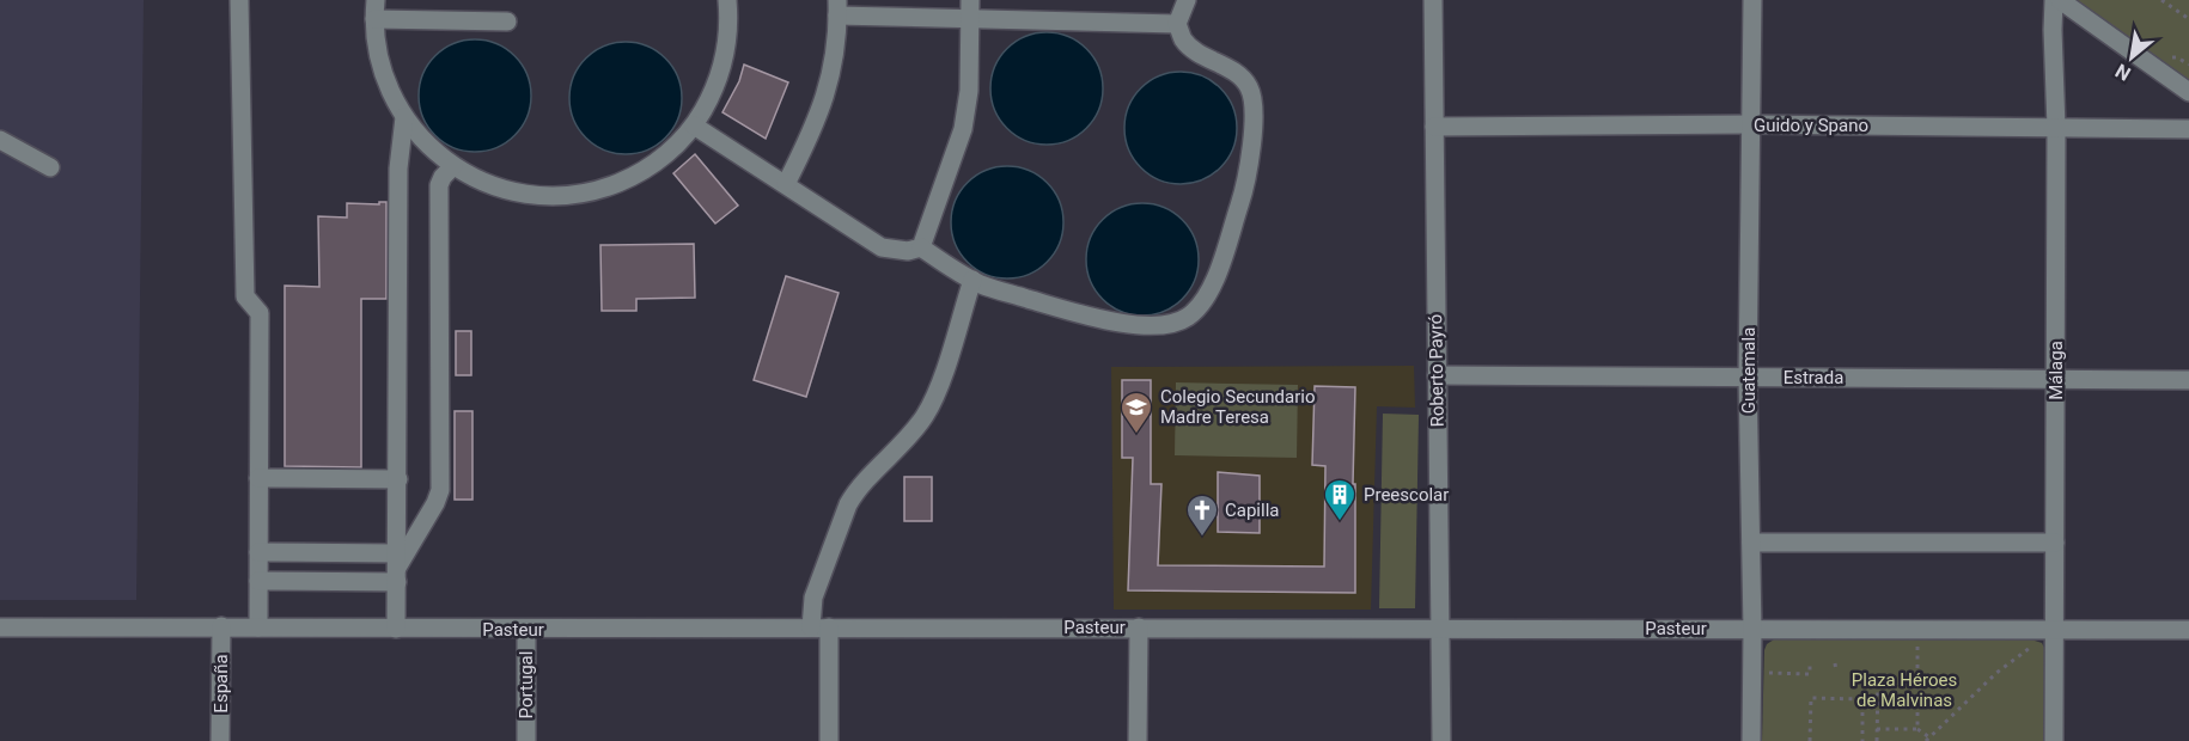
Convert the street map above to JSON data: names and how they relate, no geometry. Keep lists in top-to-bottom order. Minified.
{"streets":{"street":["Guido y Spano","Roberto Payró","Guatemala","Málaga","Estrada","Pasteur","España","Portugal"]},"crossings":[["Guido y Spano","Roberto Payró"],["Guido y Spano","Guatemala"],["Guido y Spano","Málaga"],["Roberto Payró","Estrada"],["Roberto Payró","Pasteur"],["Guatemala","Estrada"],["Guatemala","Pasteur"],["Málaga","Estrada"],["Málaga","Pasteur"],["Pasteur","España"],["Pasteur","Portugal"]],"parks":["Plaza Héroes de Malvinas"],"places":{"school or university":["Colegio Secundario Madre Teresa"],"building":["Preescolar"],"church":["Capilla"]},"north":"bottom left"}
